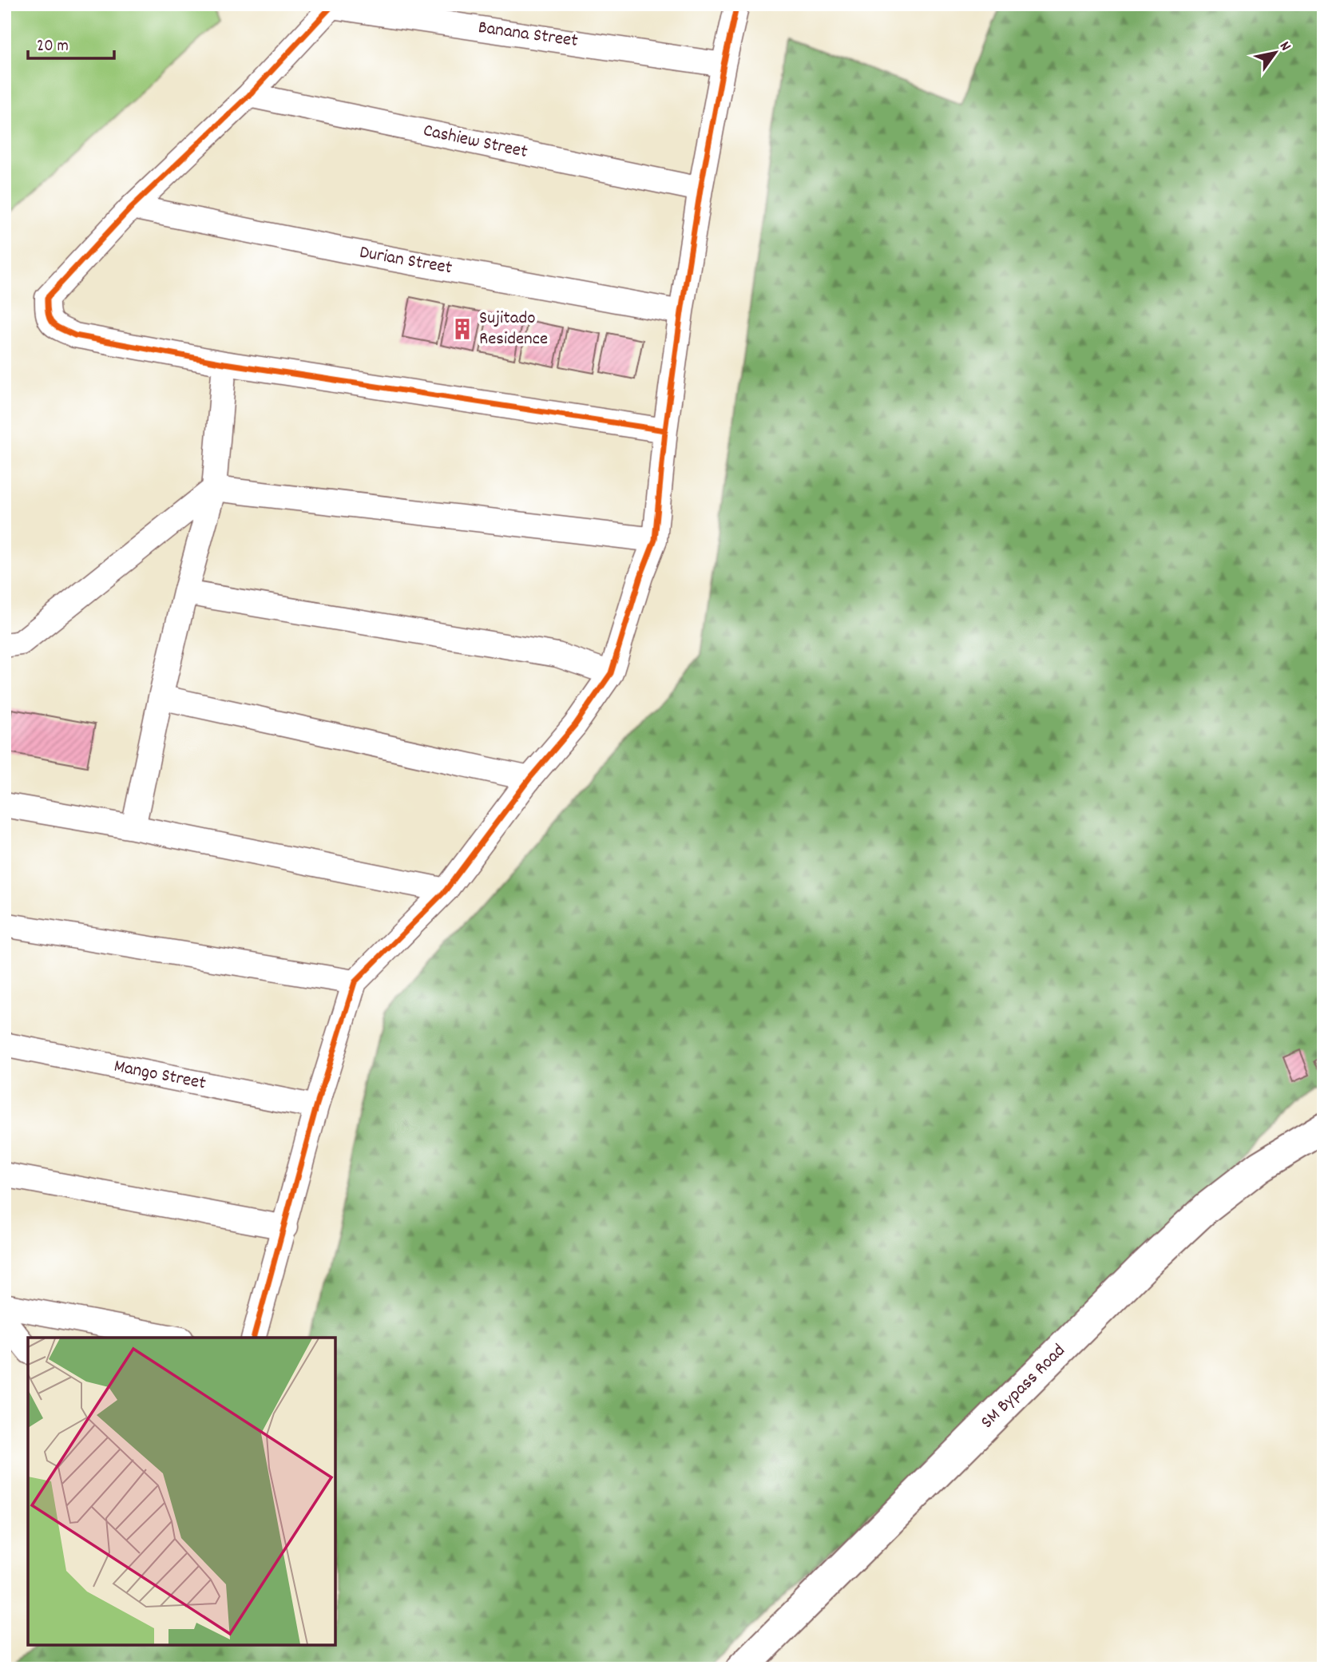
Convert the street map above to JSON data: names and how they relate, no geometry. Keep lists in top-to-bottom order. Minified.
{"streets":{"street":["Banana Street","Cashiew Street","Durian Street","Mango Street","SM Bypass Road"]},"places":{"building":["Sujitado Residence"]},"scale_bar":"20 m","north":"top right"}
